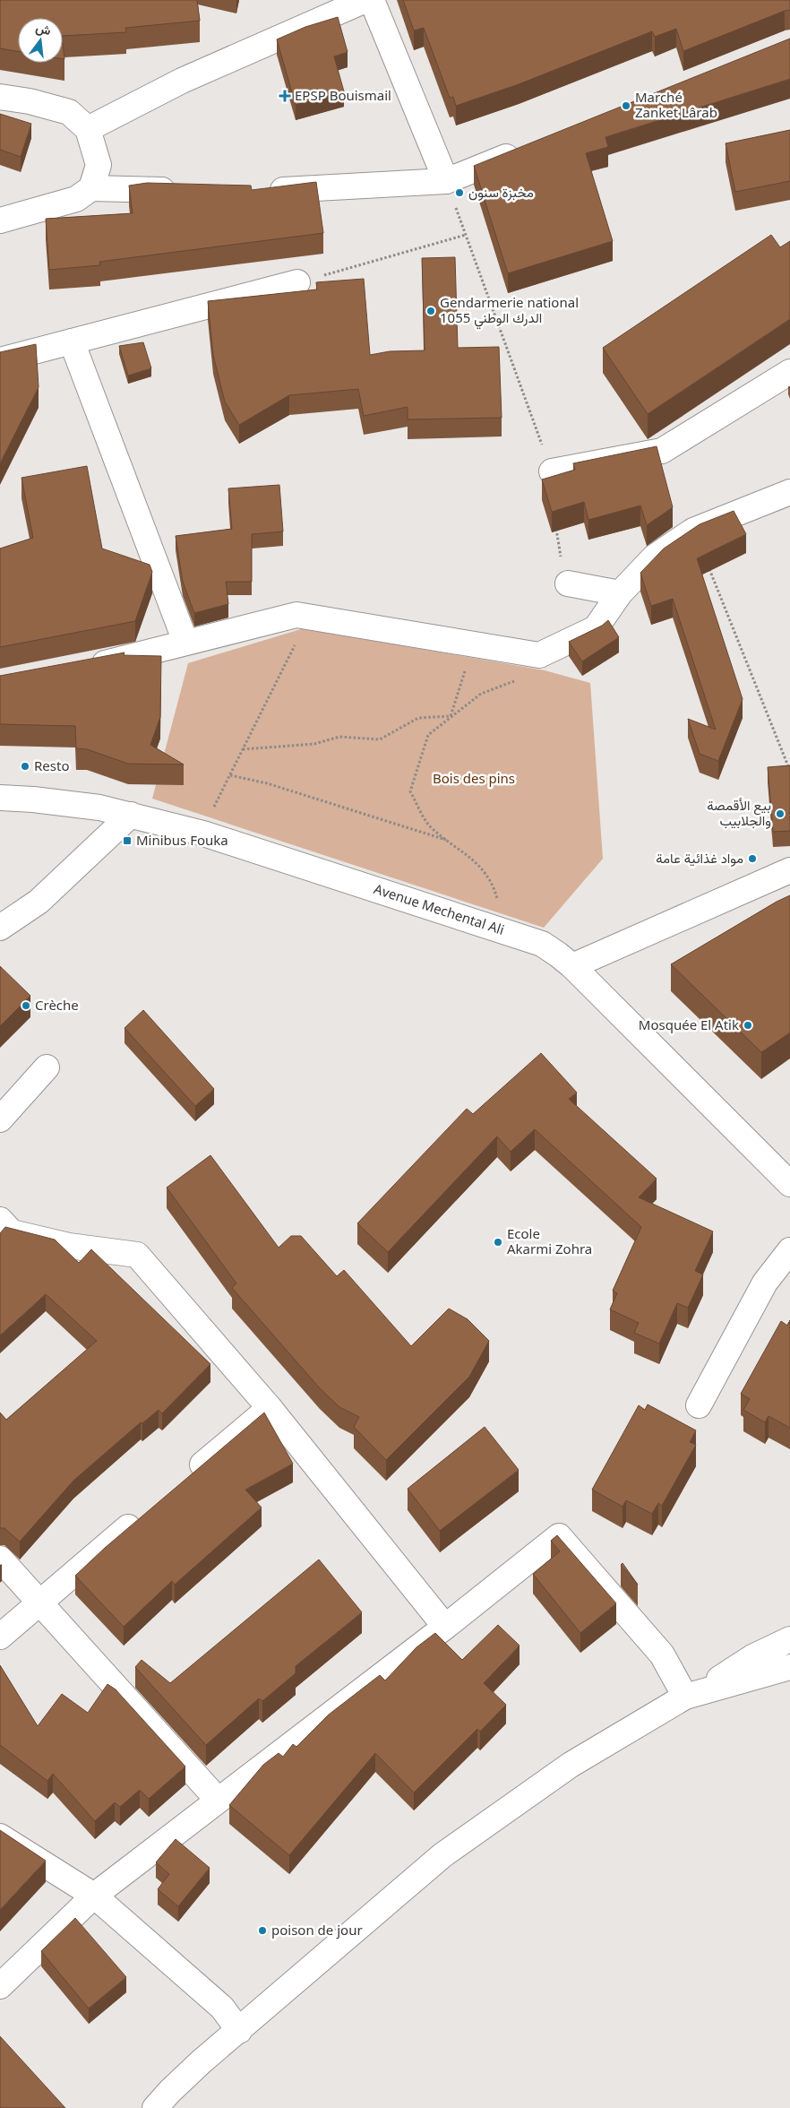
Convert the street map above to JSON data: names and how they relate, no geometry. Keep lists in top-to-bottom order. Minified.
{"streets":{"street":["Avenue Mechental Ali"]},"parks":["Bois des pins"],"places":{"health":["EPSP Bouismail"],"other":["Marché Zanket Lârab","مخبزة سنون","Gendarmerie national 1055 الدرك الوطني","Resto","بيع الأقمصة والجلابيب","مواد غذائية عامة","Crèche","Mosquée El Atik","Ecole Akarmi Zohra","poison de jour"],"transit":["Minibus Fouka"]},"north":"top"}
